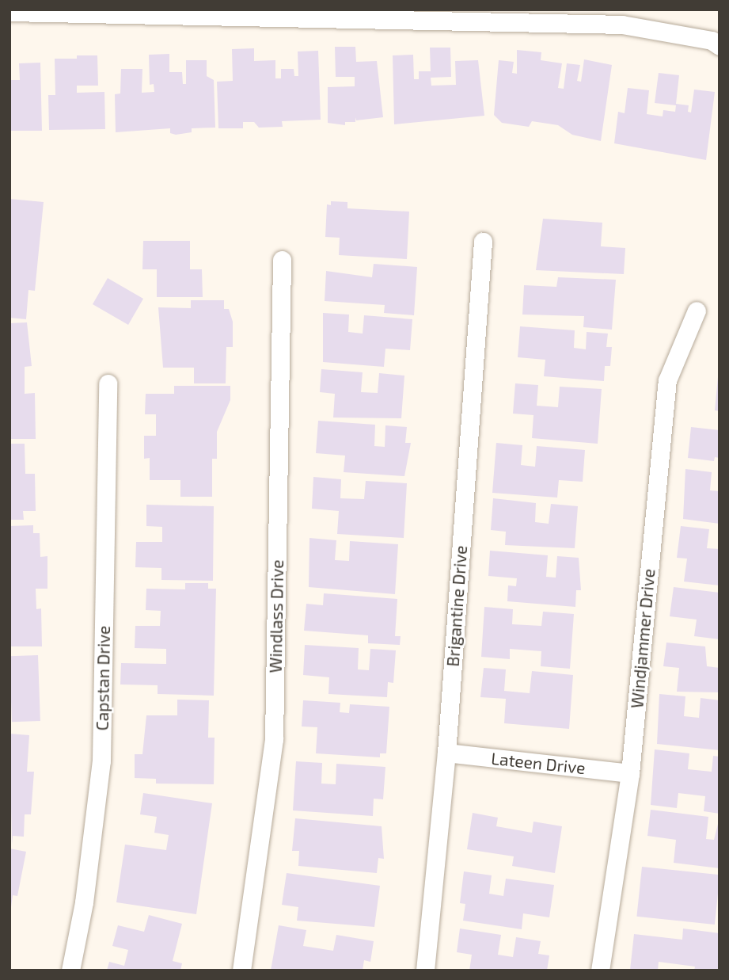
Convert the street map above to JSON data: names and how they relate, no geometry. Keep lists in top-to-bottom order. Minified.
{"streets":{"street":["Brigantine Drive","Windlass Drive","Windjammer Drive","Capstan Drive","Lateen Drive"]},"crossings":[["Brigantine Drive","Lateen Drive"],["Windjammer Drive","Lateen Drive"]]}
